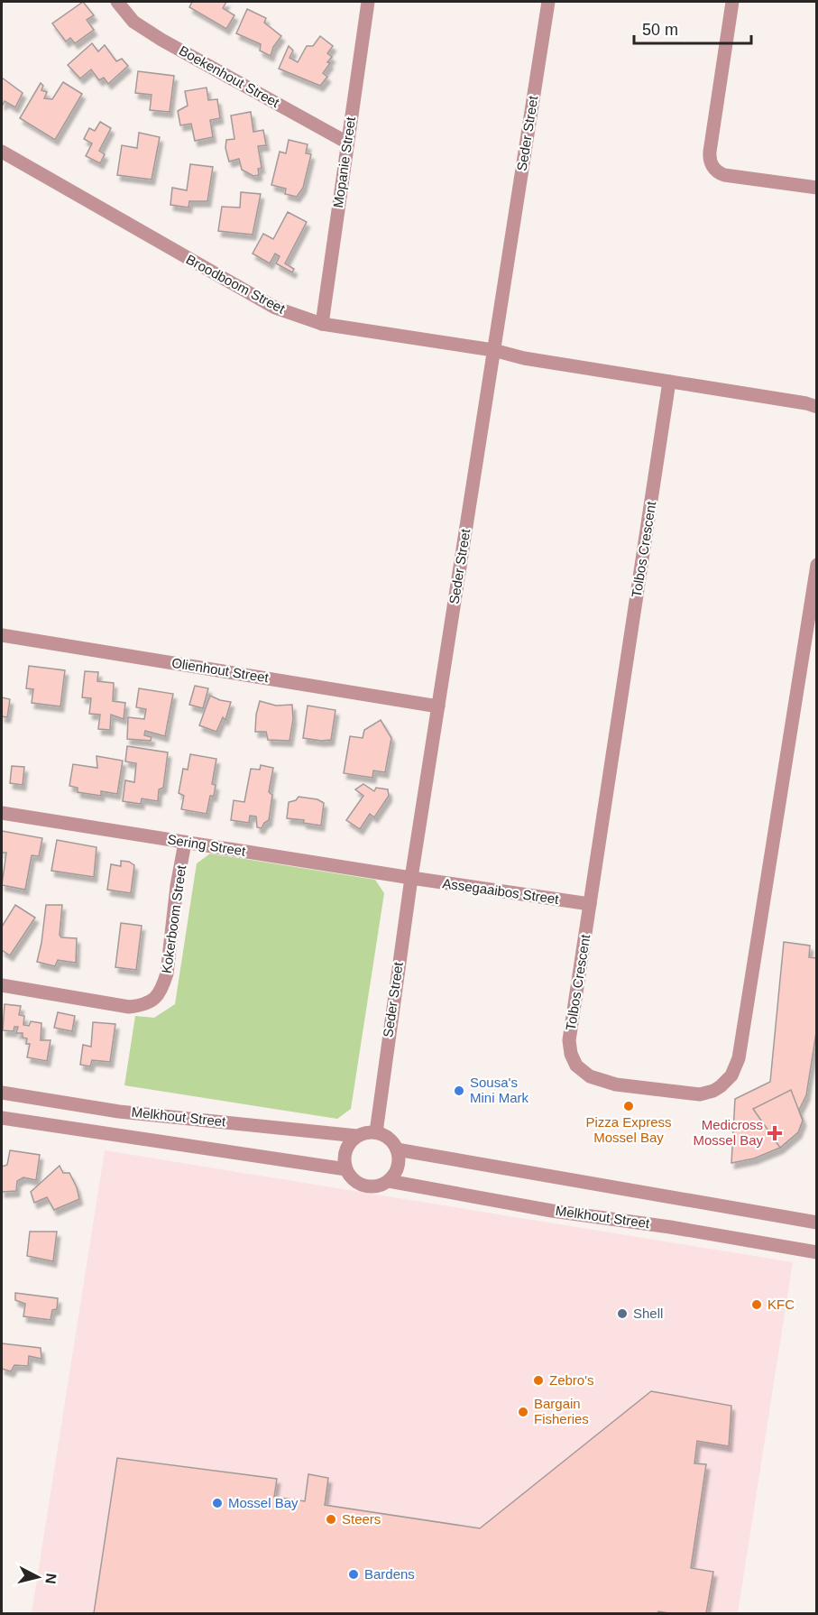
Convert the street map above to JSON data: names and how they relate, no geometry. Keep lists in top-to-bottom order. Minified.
{"streets":{"street":["Boekenhout Street","Seder Street","Mopanie Street","Broodboom Street","Tolbos Crescent","Olienhout Street","Sering Street","Assegaaibos Street","Kokerboom Street","Melkhout Street"]},"crossings":[["Boekenhout Street","Mopanie Street"],["Seder Street","Broodboom Street"],["Seder Street","Olienhout Street"],["Seder Street","Sering Street"],["Seder Street","Assegaaibos Street"],["Seder Street","Melkhout Street"],["Mopanie Street","Broodboom Street"],["Tolbos Crescent","Assegaaibos Street"],["Sering Street","Assegaaibos Street"],["Sering Street","Kokerboom Street"]],"places":{"other":["Sousa's Mini Mark","Pizza Express Mossel Bay","KFC","Shell","Zebro's","Bargain Fisheries","Mossel Bay","Steers","Bardens"],"health":["Medicross Mossel Bay"]},"scale_bar":"50 m","north":"right"}
